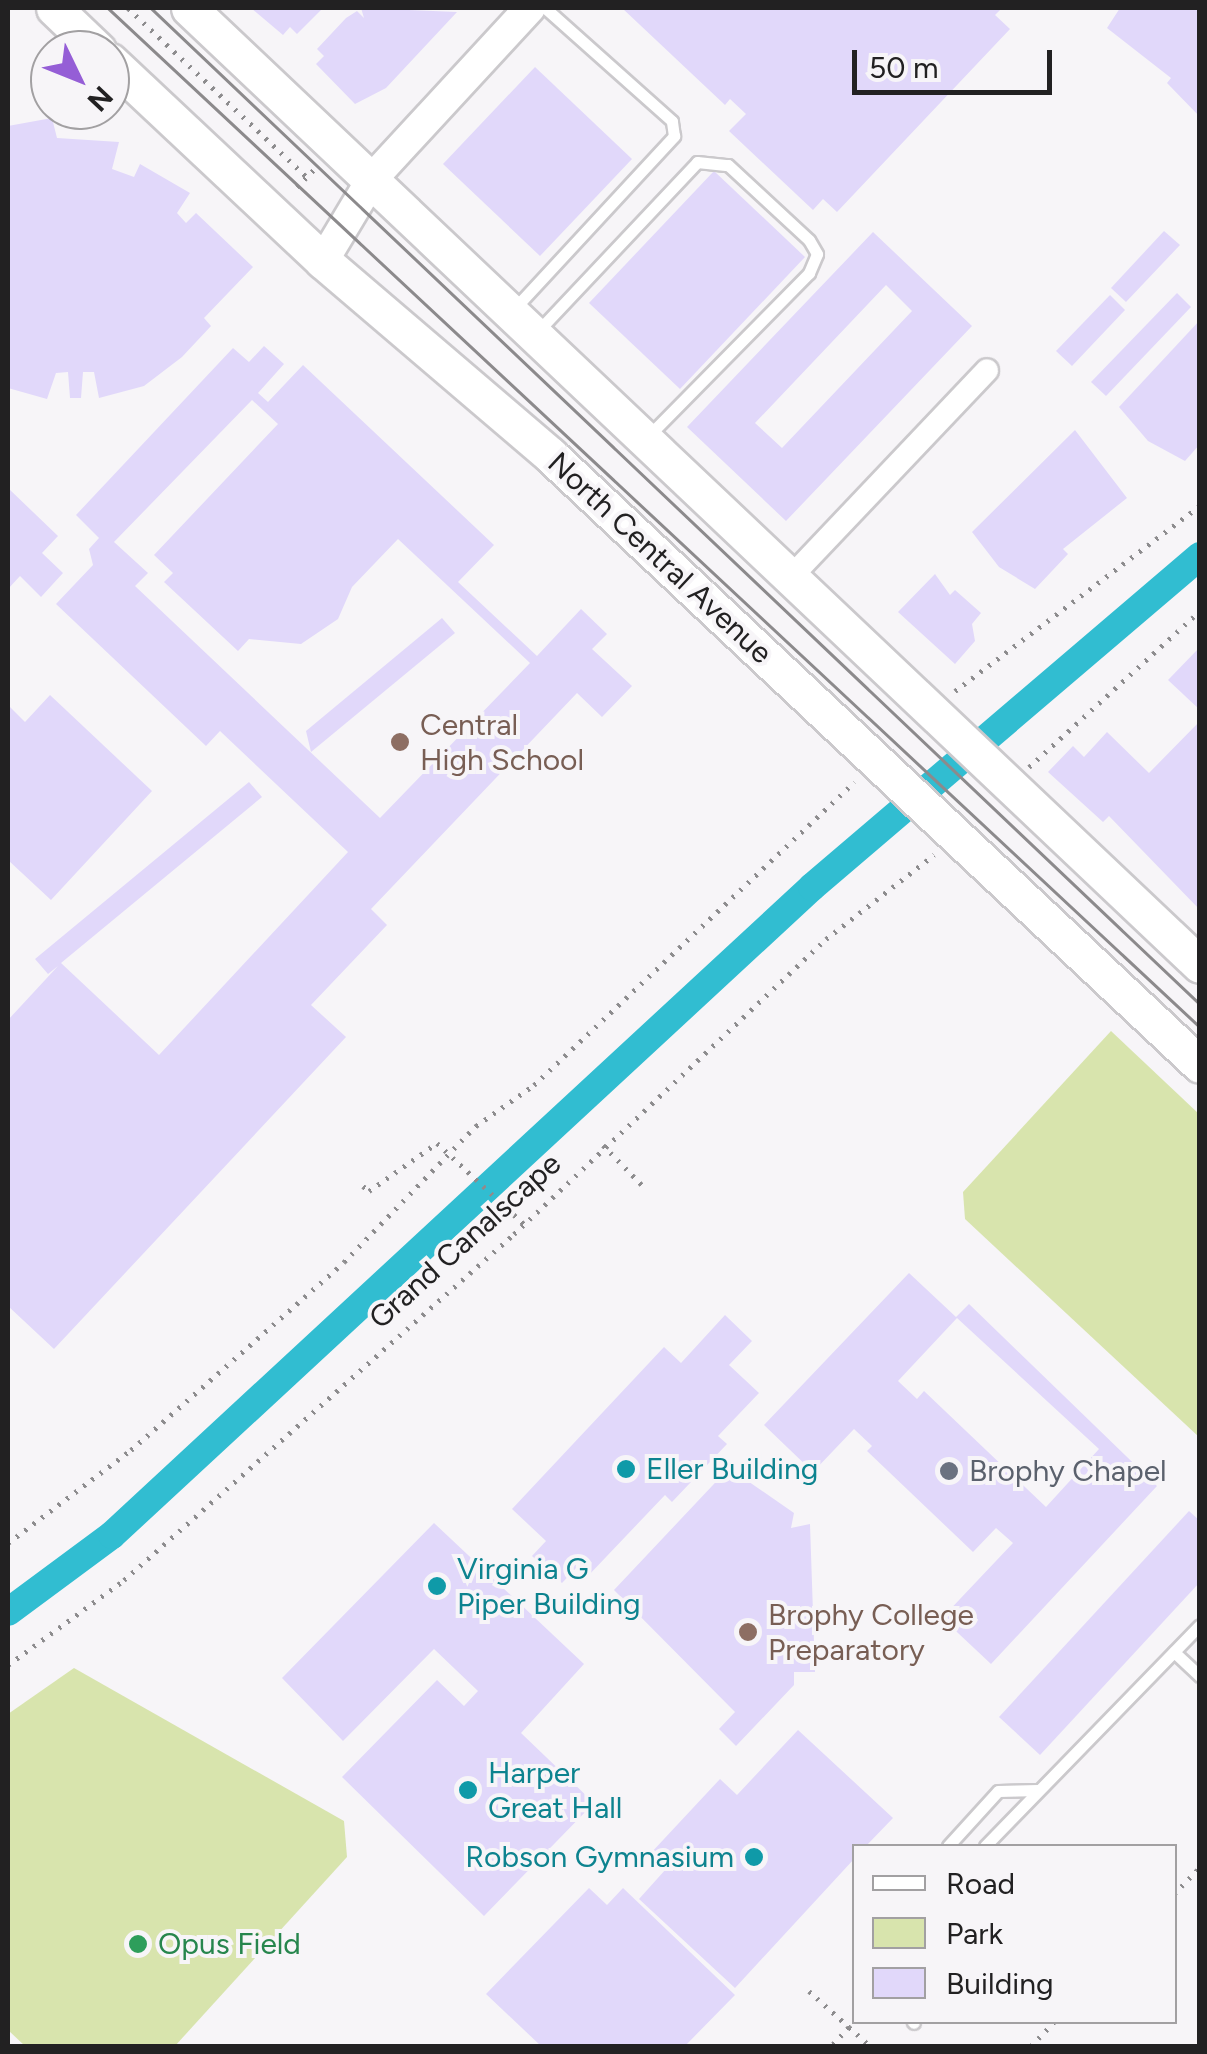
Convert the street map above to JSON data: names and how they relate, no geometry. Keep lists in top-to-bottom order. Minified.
{"streets":{"main road":["North Central Avenue"],"path":["Grand Canalscape"]},"crossings":[["North Central Avenue","Grand Canalscape"]],"places":["Central High School","Eller Building","Brophy Chapel","Virginia G Piper Building","Brophy College Preparatory","Harper Great Hall","Robson Gymnasium","Opus Field"],"legend":["Road","Park","Building"],"scale_bar":"50 m","north":"bottom right"}
